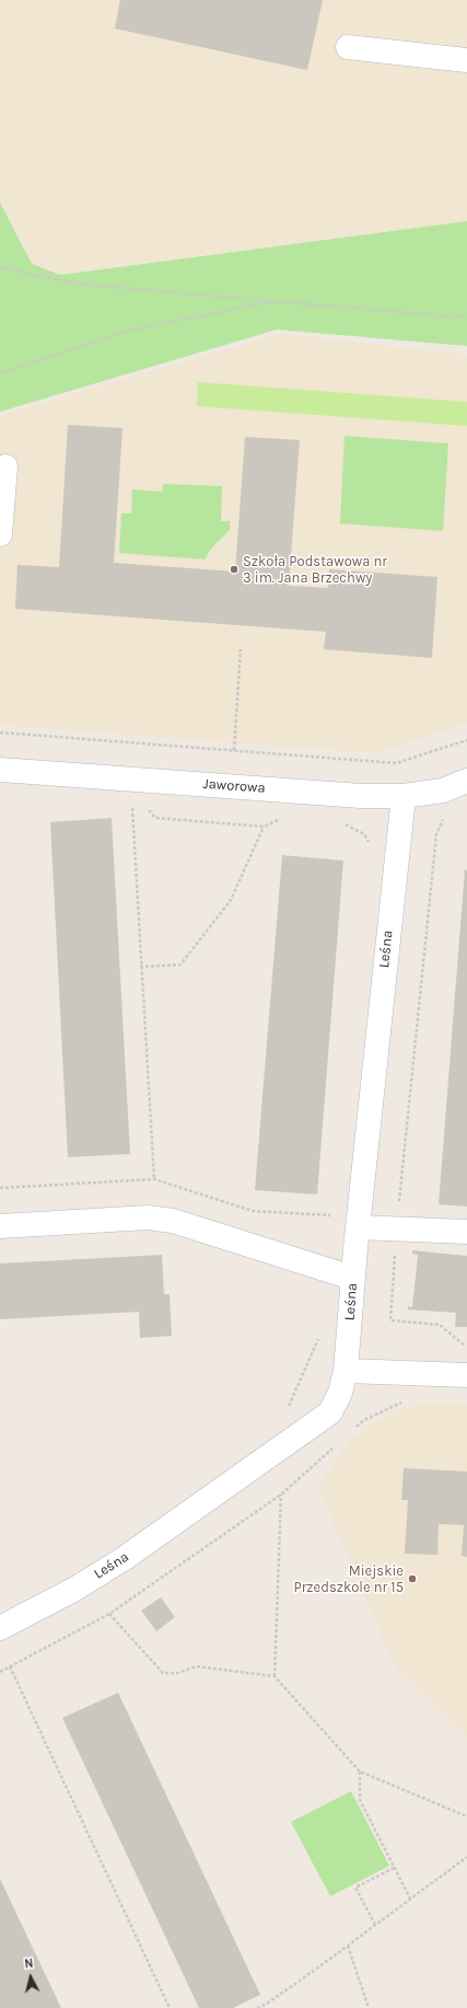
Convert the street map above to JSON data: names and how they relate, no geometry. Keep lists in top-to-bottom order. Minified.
{"streets":{"street":["Jaworowa","Leśna"]},"crossings":[["Jaworowa","Leśna"]],"places":["Szkoła Podstawowa nr 3 im. Jana Brzechwy","Miejskie Przedszkole nr 15"],"north":"top"}
